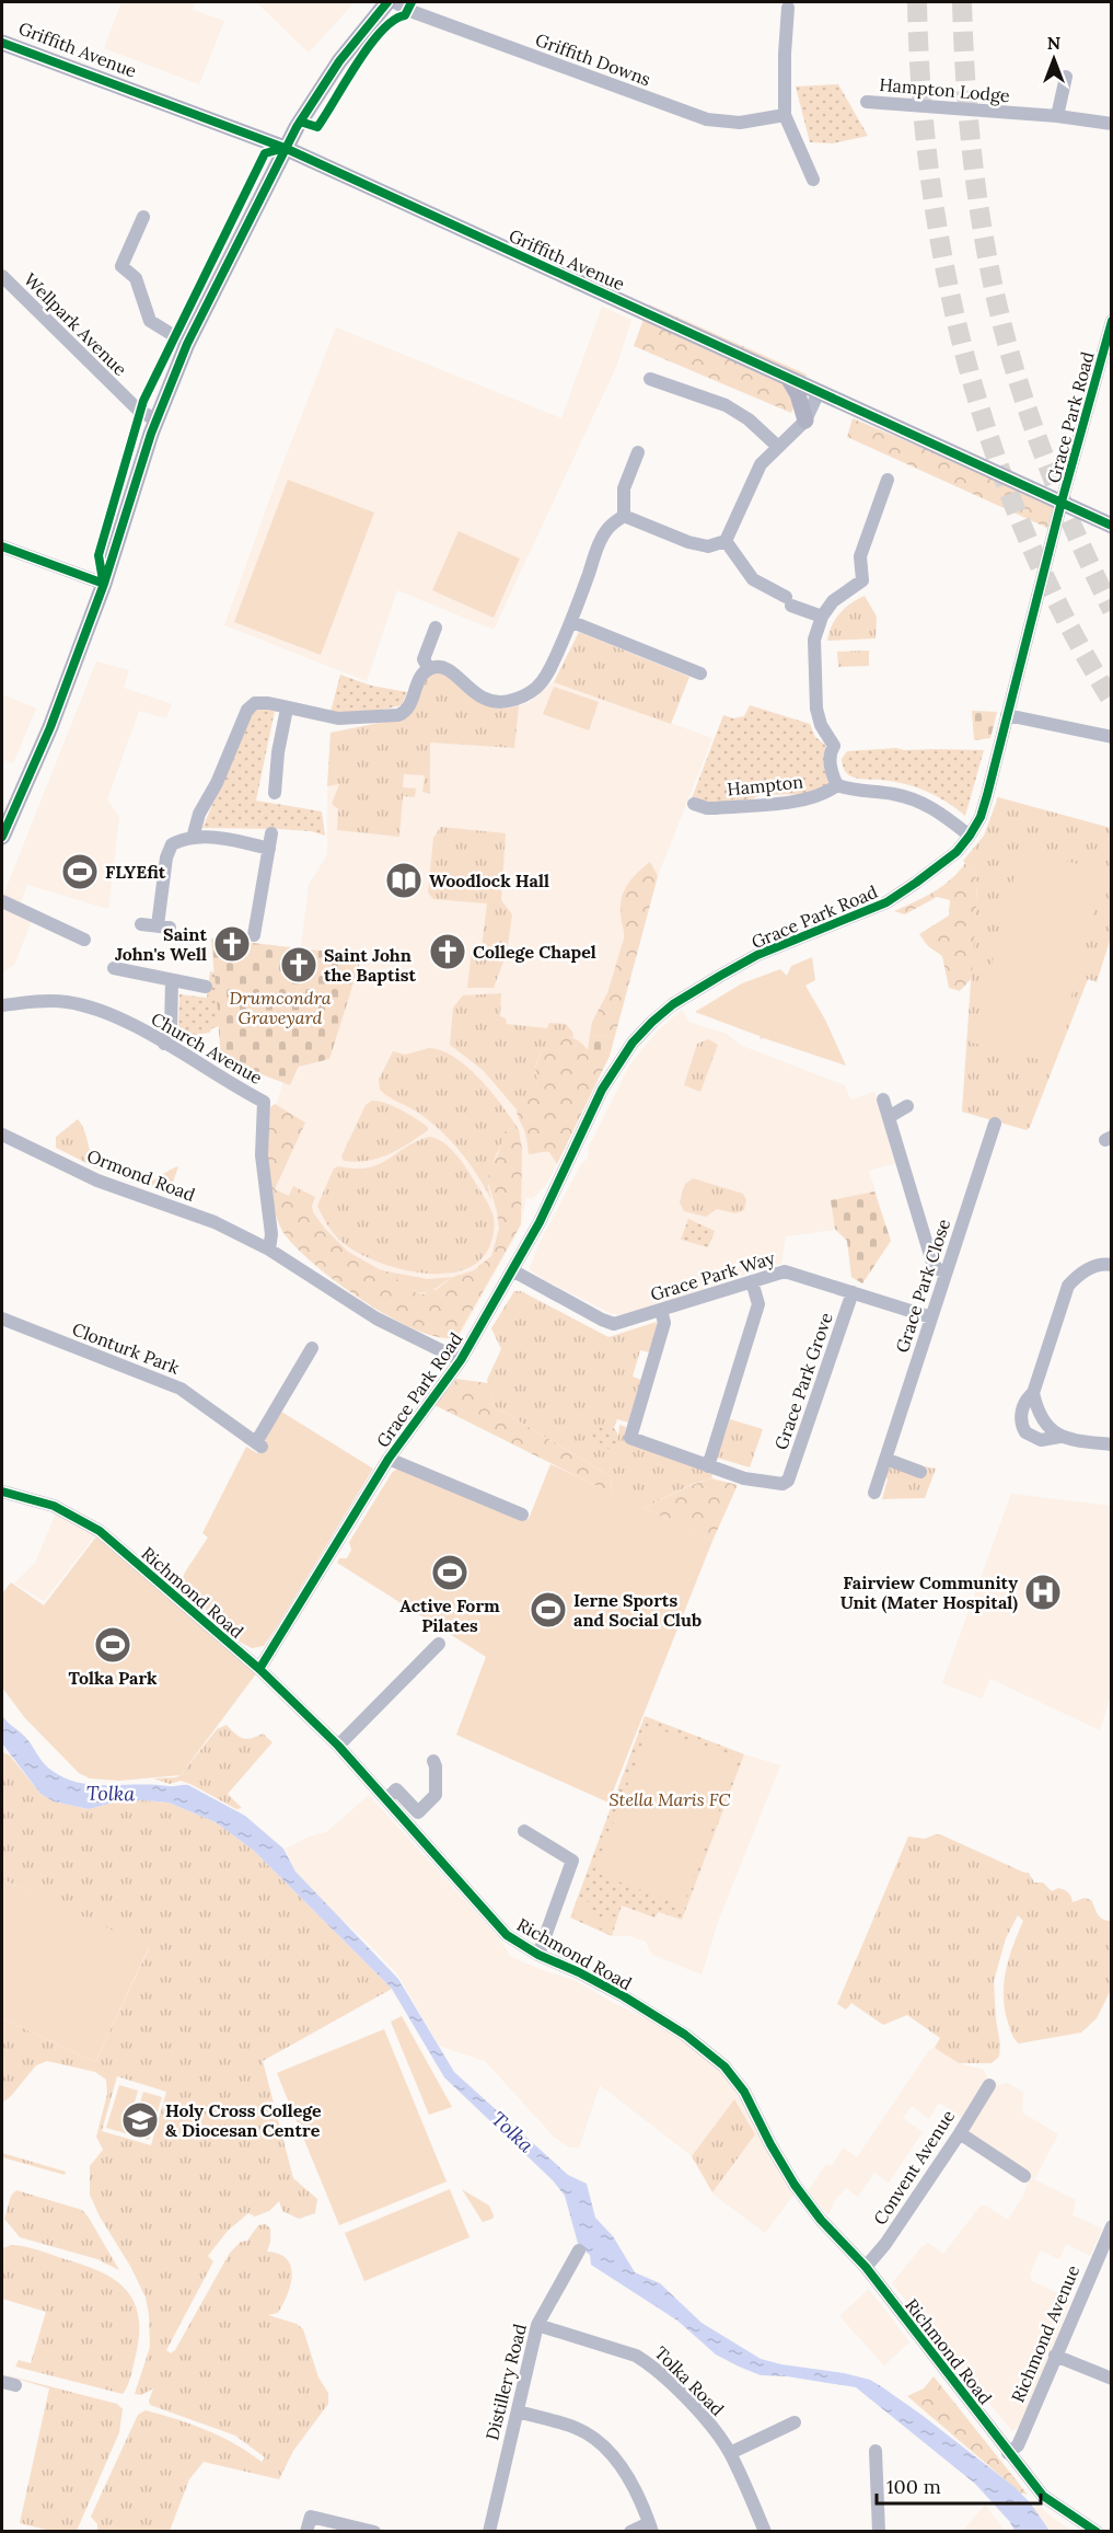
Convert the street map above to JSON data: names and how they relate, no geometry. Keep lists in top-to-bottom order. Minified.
{"streets":{"main road":["Griffith Avenue"],"street":["Griffith Downs","Hampton Lodge","Wellpark Avenue","Grace Park Road","Hampton","Church Avenue","Ormond Road","Grace Park Way","Grace Park Close","Clonturk Park","Grace Park Grove","Richmond Road","Convent Avenue","Richmond Avenue","Tolka Road","Distillery Road"]},"crossings":[["Griffith Avenue","Grace Park Road"],["Grace Park Road","Grace Park Way"],["Grace Park Road","Richmond Road"],["Church Avenue","Ormond Road"],["Grace Park Way","Grace Park Close"],["Grace Park Way","Grace Park Grove"],["Richmond Road","Convent Avenue"],["Richmond Road","Richmond Avenue"],["Tolka Road","Distillery Road"]],"water":["Tolka"],"parks":["Drumcondra Graveyard","Stella Maris FC"],"places":{"sports":["FLYEfit","Active Form Pilates","Ierne Sports and Social Club","Tolka Park"],"library":["Woodlock Hall"],"church":["Saint John's Well","College Chapel","Saint John the Baptist"],"hospital":["Fairview Community Unit (Mater Hospital)"],"school or university":["Holy Cross College & Diocesan Centre"]},"scale_bar":"100 m","north":"top"}
